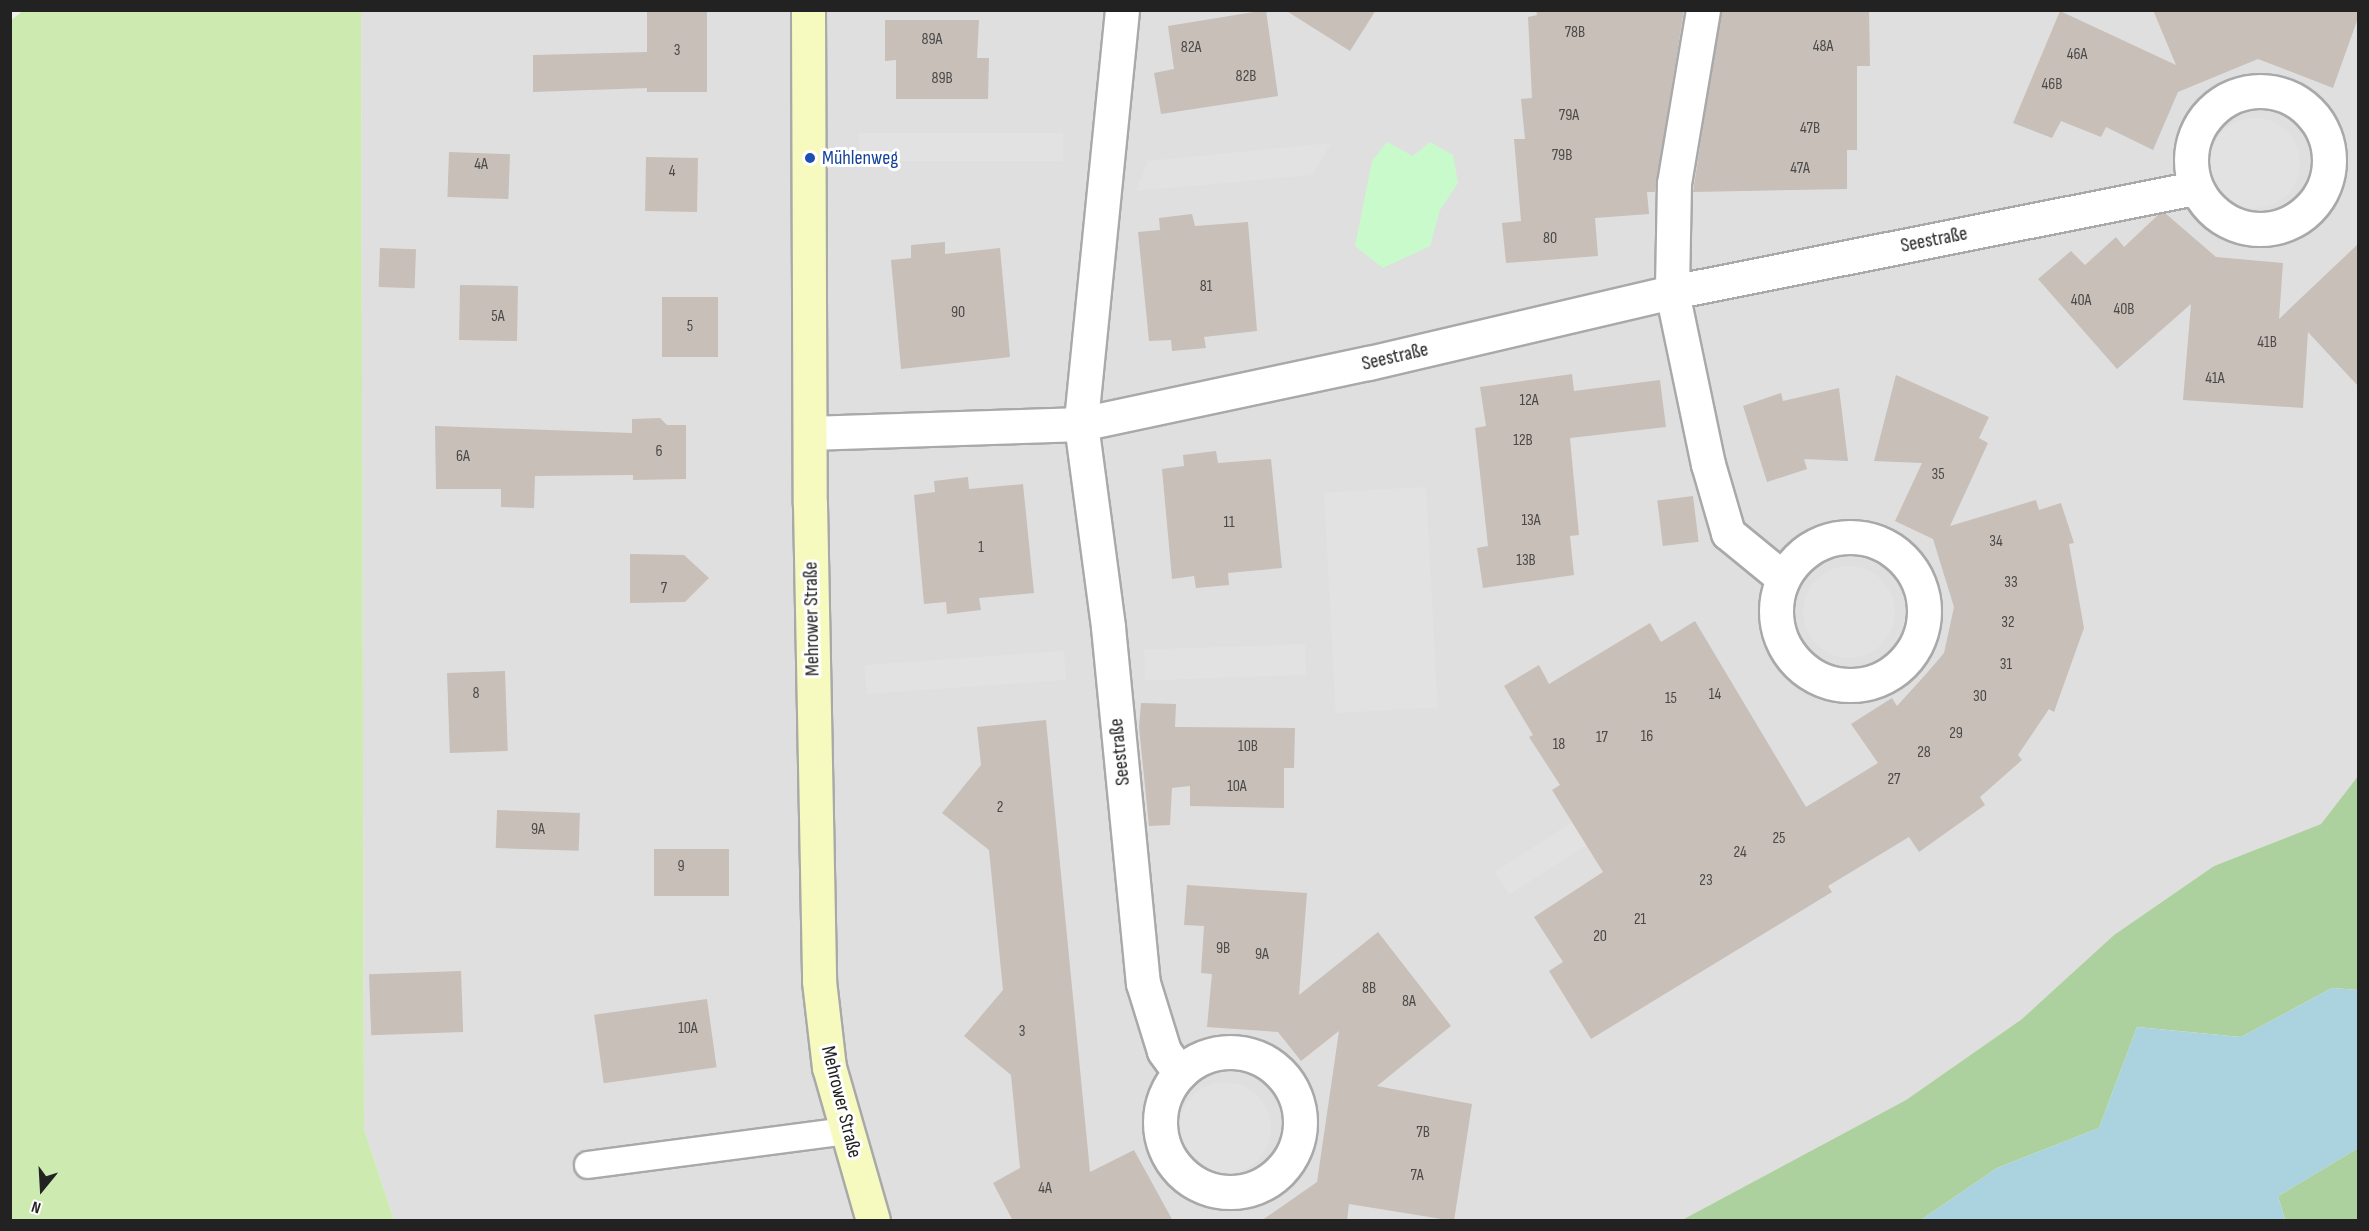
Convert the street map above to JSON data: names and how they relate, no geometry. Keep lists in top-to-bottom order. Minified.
{"streets":{"main road":["Mehrower Straße"],"street":["Seestraße"]},"crossings":[["Seestraße","Mehrower Straße"]],"places":["Mühlenweg"],"house_numbers":["78B","89A","48A","82A","3","46A","82B","89B","46B","79A","47B","79B","4A","47A","4","80","81","40A","40B","90","5A","5","41B","41A","12A","12B","6","6A","35","13A","11","34","1","13B","33","7","32","31","8","14","30","15","29","16","17","18","10B","28","27","10A","2","9A","25","24","9","23","21","20","9B","9A","8B","8A","10A","3","7B","7A","4A"],"north":"bottom"}
